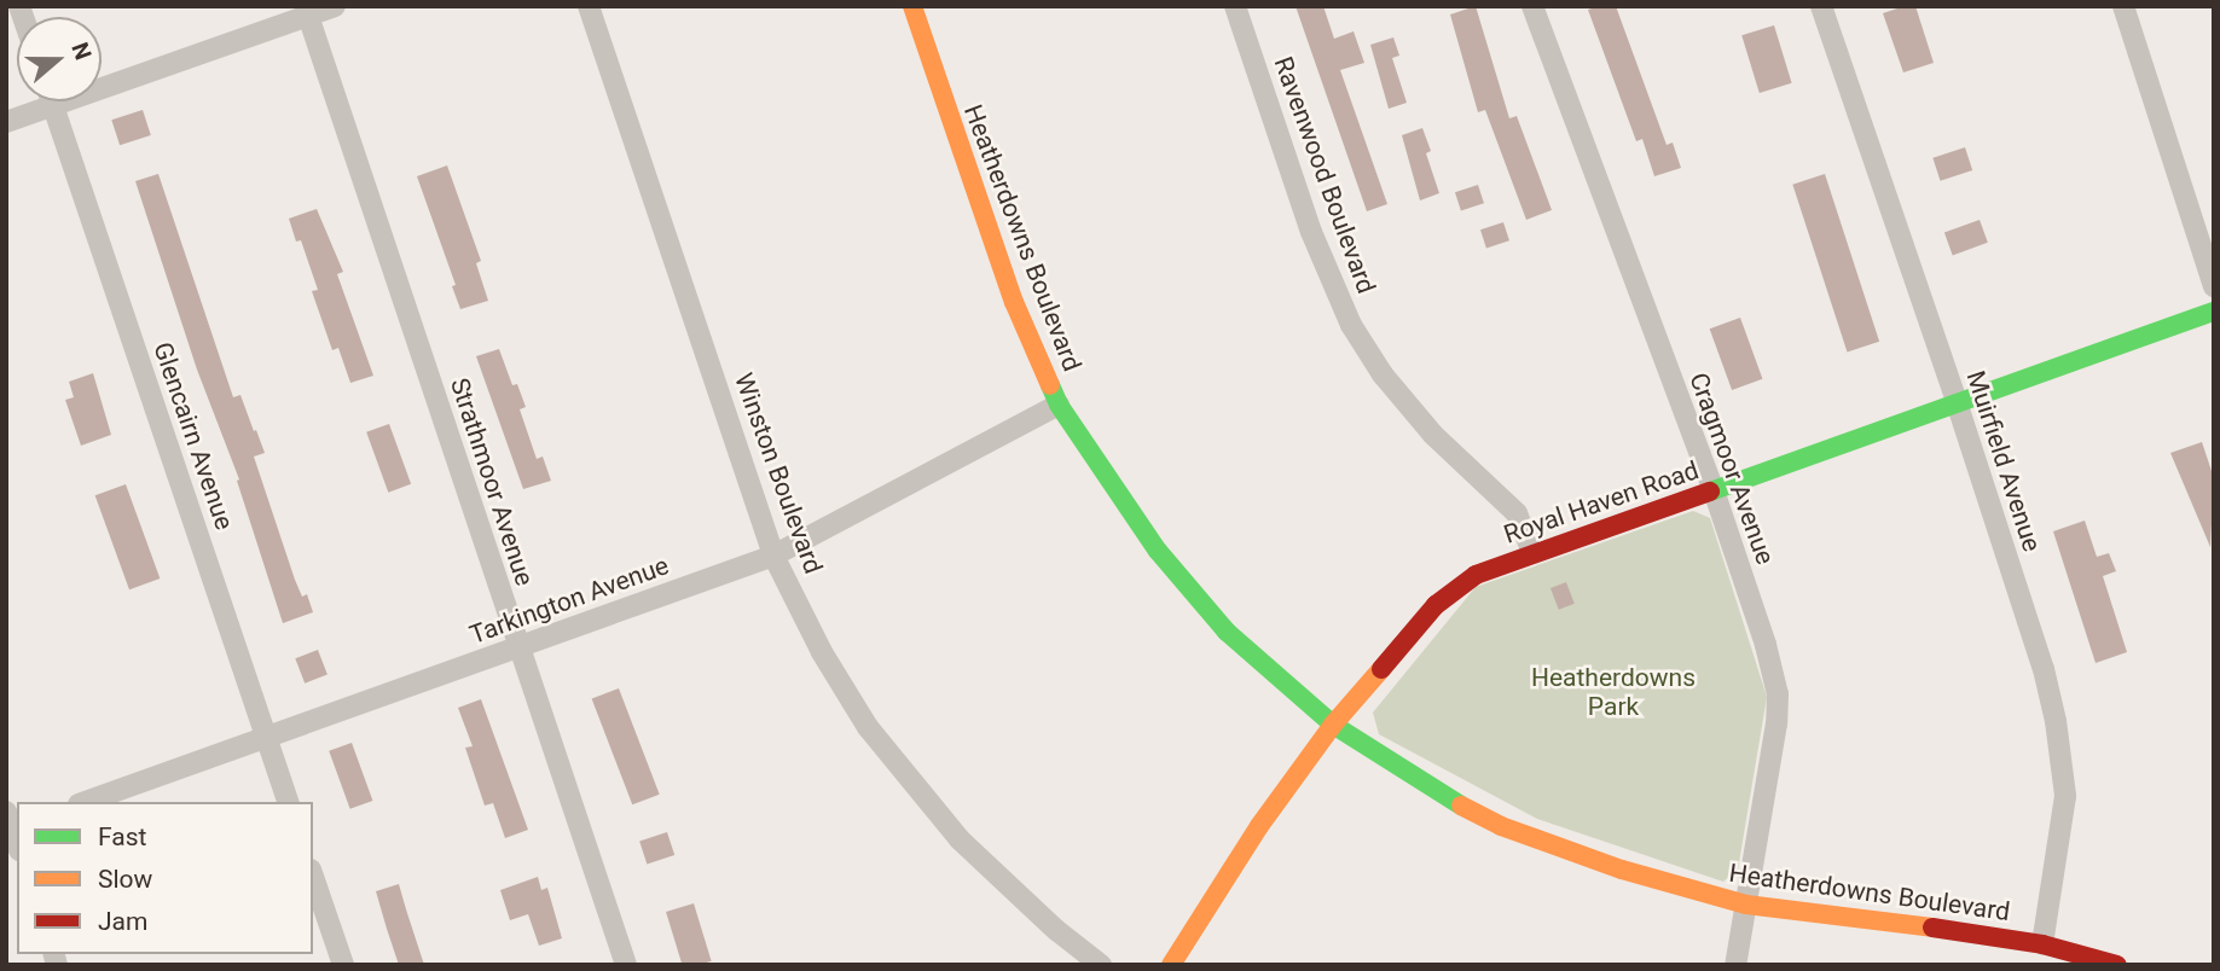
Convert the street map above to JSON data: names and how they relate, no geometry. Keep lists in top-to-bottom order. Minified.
{"streets":{"street":["Ravenwood Boulevard","Heatherdowns Boulevard","Glencairn Avenue","Muirfield Avenue","Cragmoor Avenue","Winston Boulevard","Strathmoor Avenue","Royal Haven Road","Tarkington Avenue"]},"crossings":[["Ravenwood Boulevard","Royal Haven Road"],["Heatherdowns Boulevard","Muirfield Avenue"],["Heatherdowns Boulevard","Cragmoor Avenue"],["Heatherdowns Boulevard","Royal Haven Road"],["Heatherdowns Boulevard","Tarkington Avenue"],["Glencairn Avenue","Tarkington Avenue"],["Muirfield Avenue","Royal Haven Road"],["Cragmoor Avenue","Royal Haven Road"],["Winston Boulevard","Tarkington Avenue"],["Strathmoor Avenue","Tarkington Avenue"]],"parks":["Heatherdowns Park"],"legend":["Fast","Slow","Jam"],"north":"right"}
